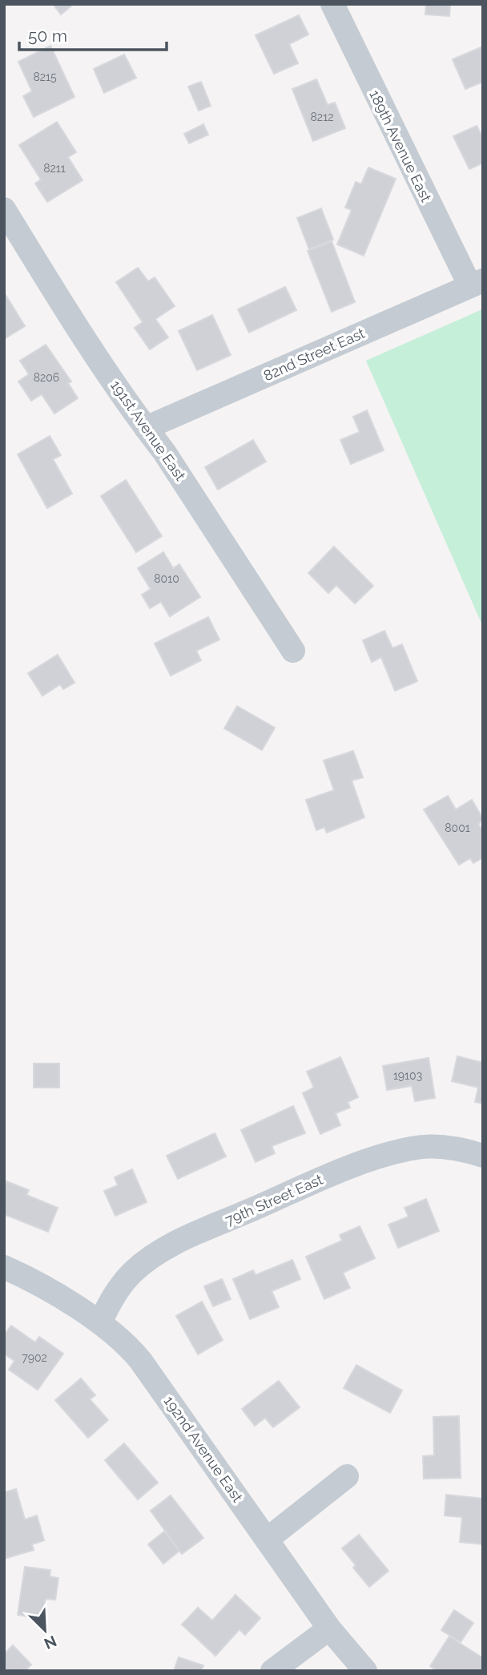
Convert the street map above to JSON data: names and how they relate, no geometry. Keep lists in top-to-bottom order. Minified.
{"streets":{"street":["189th Avenue East","82nd Street East","191st Avenue East","79th Street East","192nd Avenue East"]},"crossings":[["189th Avenue East","82nd Street East"],["82nd Street East","191st Avenue East"],["79th Street East","192nd Avenue East"]],"house_numbers":["8215","8212","8211","8206","8010","8001","19103","7902"],"scale_bar":"50 m","north":"bottom right"}
